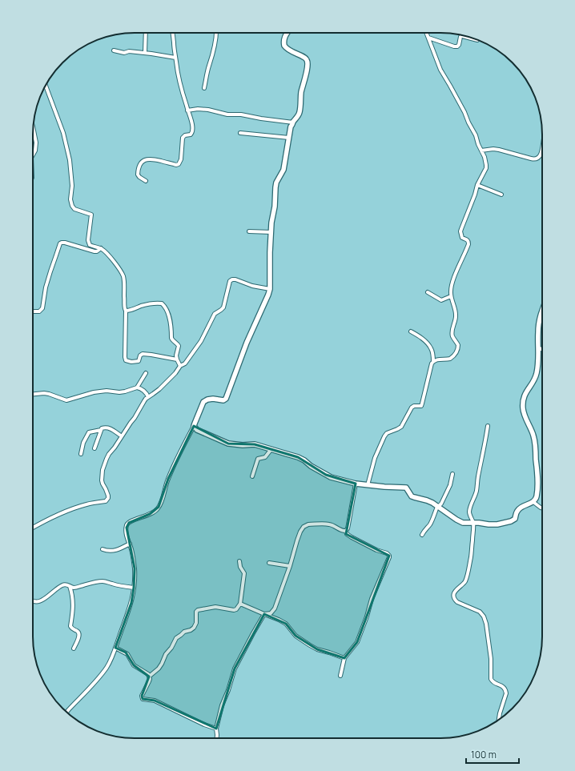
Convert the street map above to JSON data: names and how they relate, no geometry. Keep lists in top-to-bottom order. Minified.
{"scale_bar":"100 m"}
